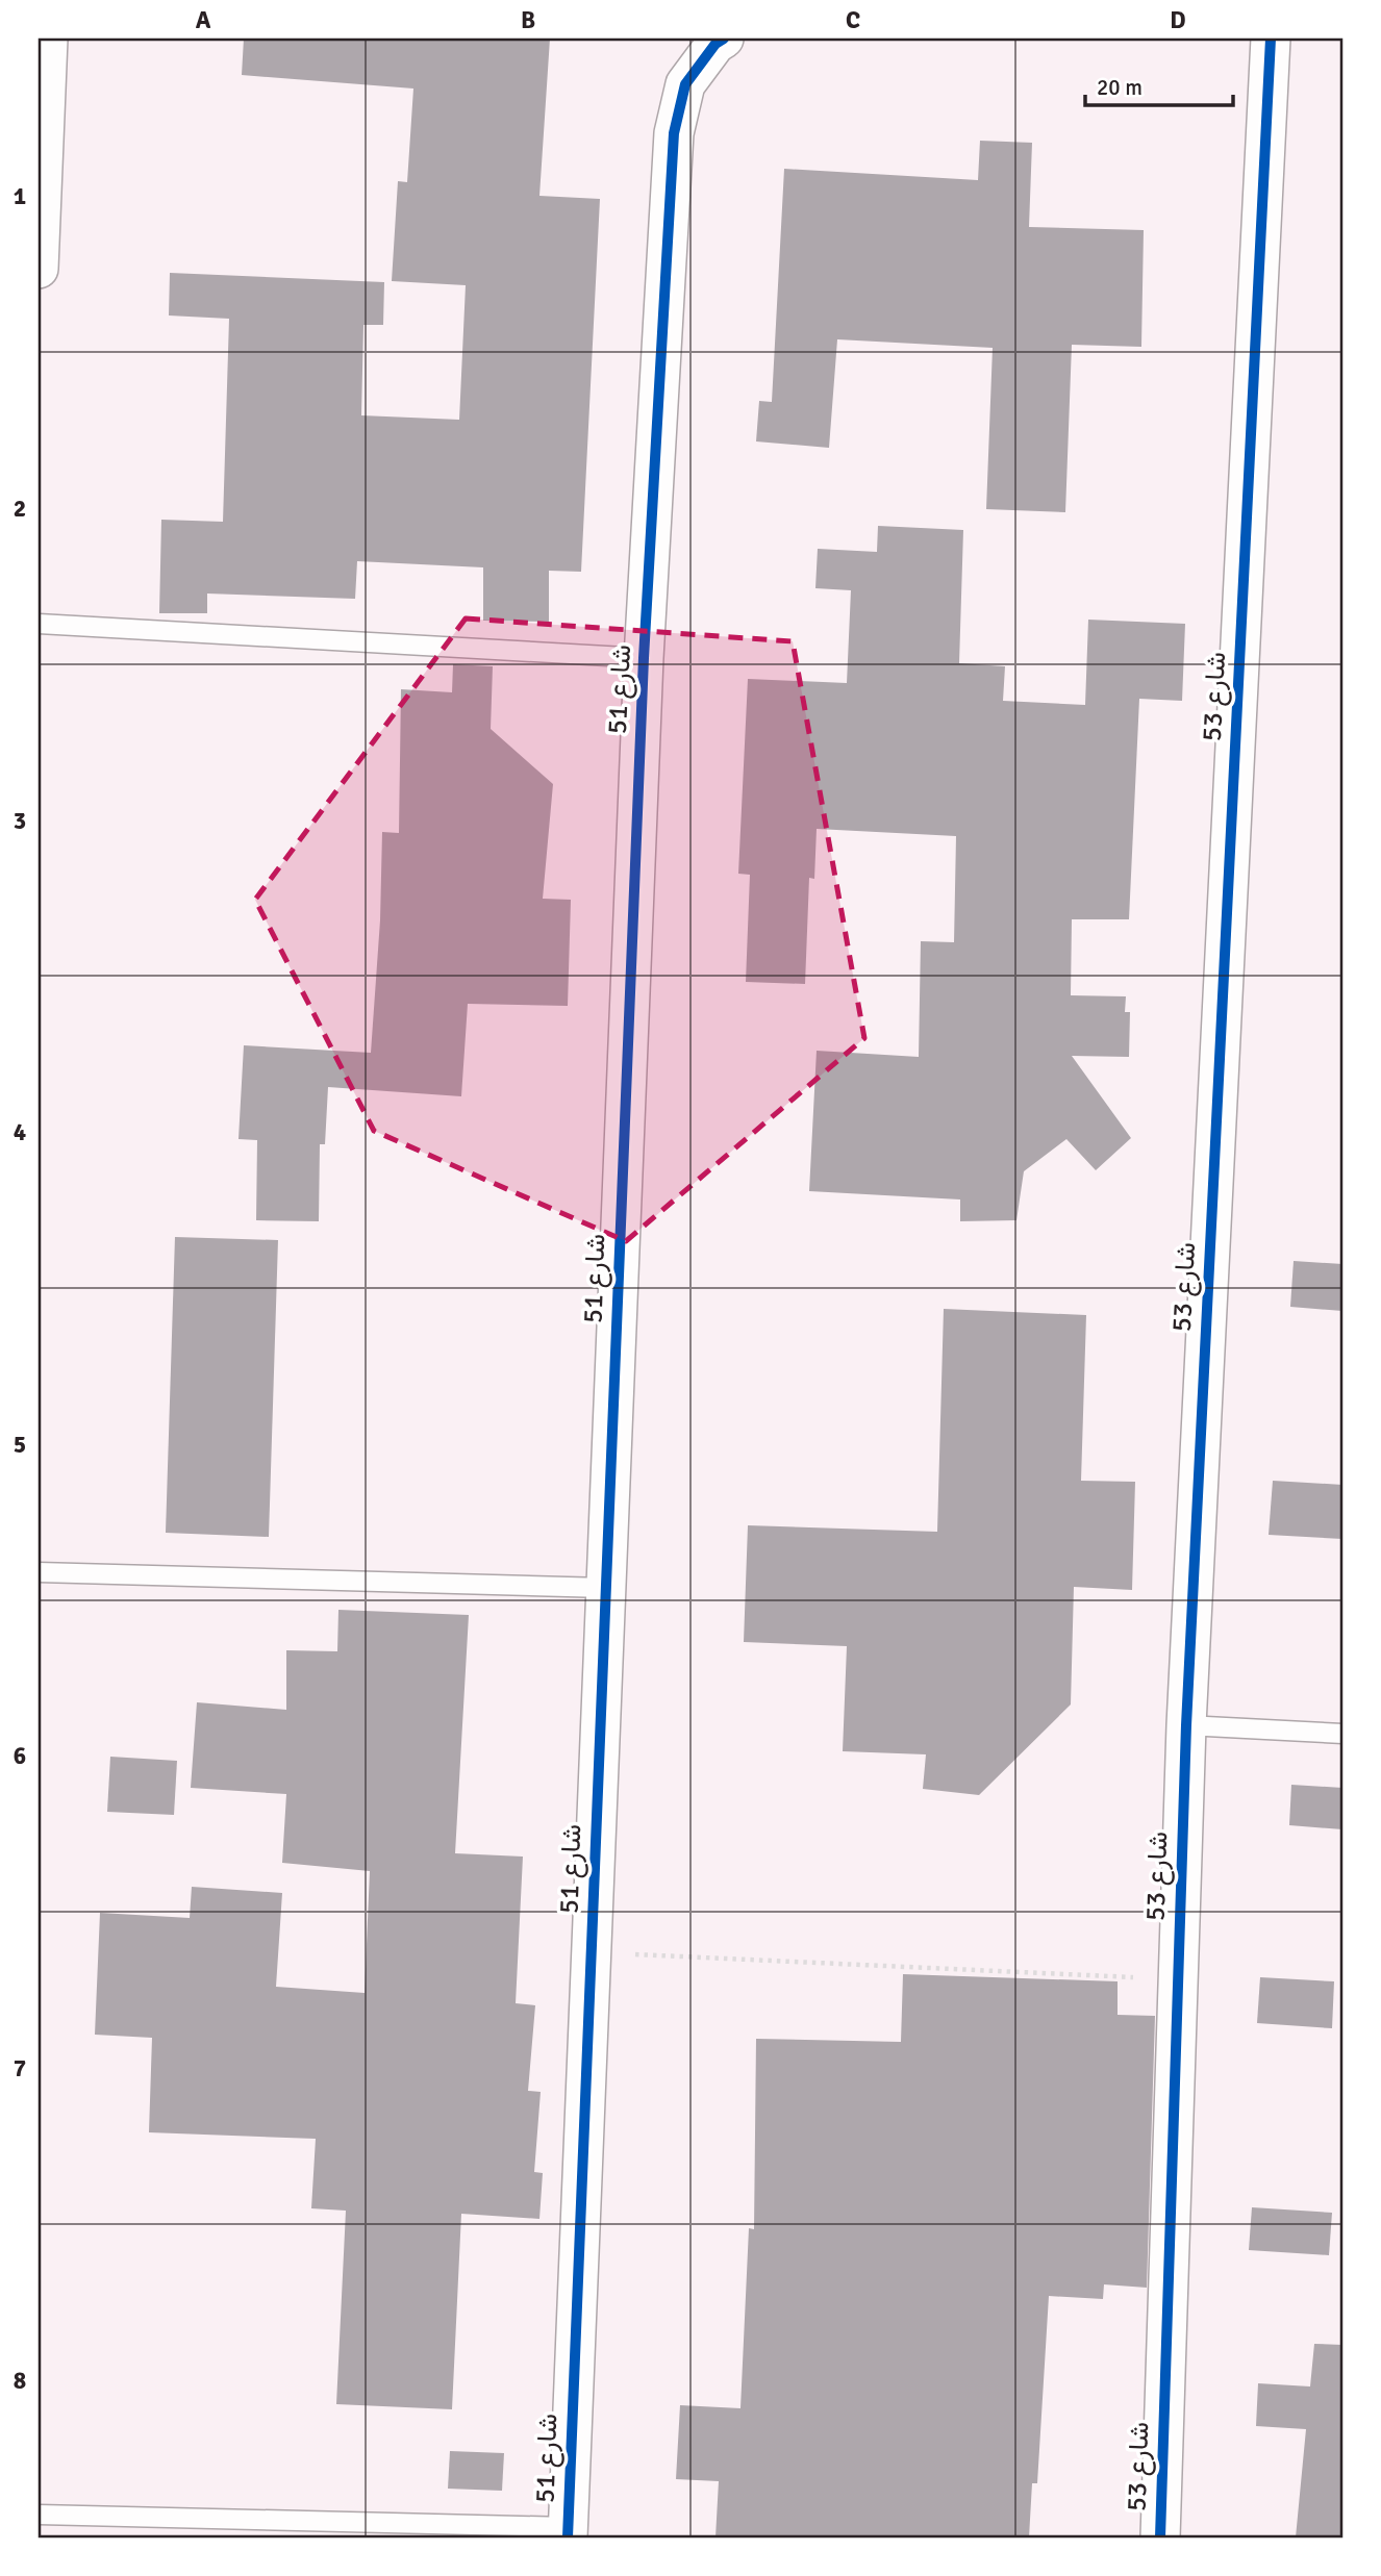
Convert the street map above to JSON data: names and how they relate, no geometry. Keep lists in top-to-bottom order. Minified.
{"streets":{"street":["شارع 51","شارع 53"]},"scale_bar":"20 m","grid":{"columns":["A","B","C","D"],"rows":["1","2","3","4","5","6","7","8"]}}
